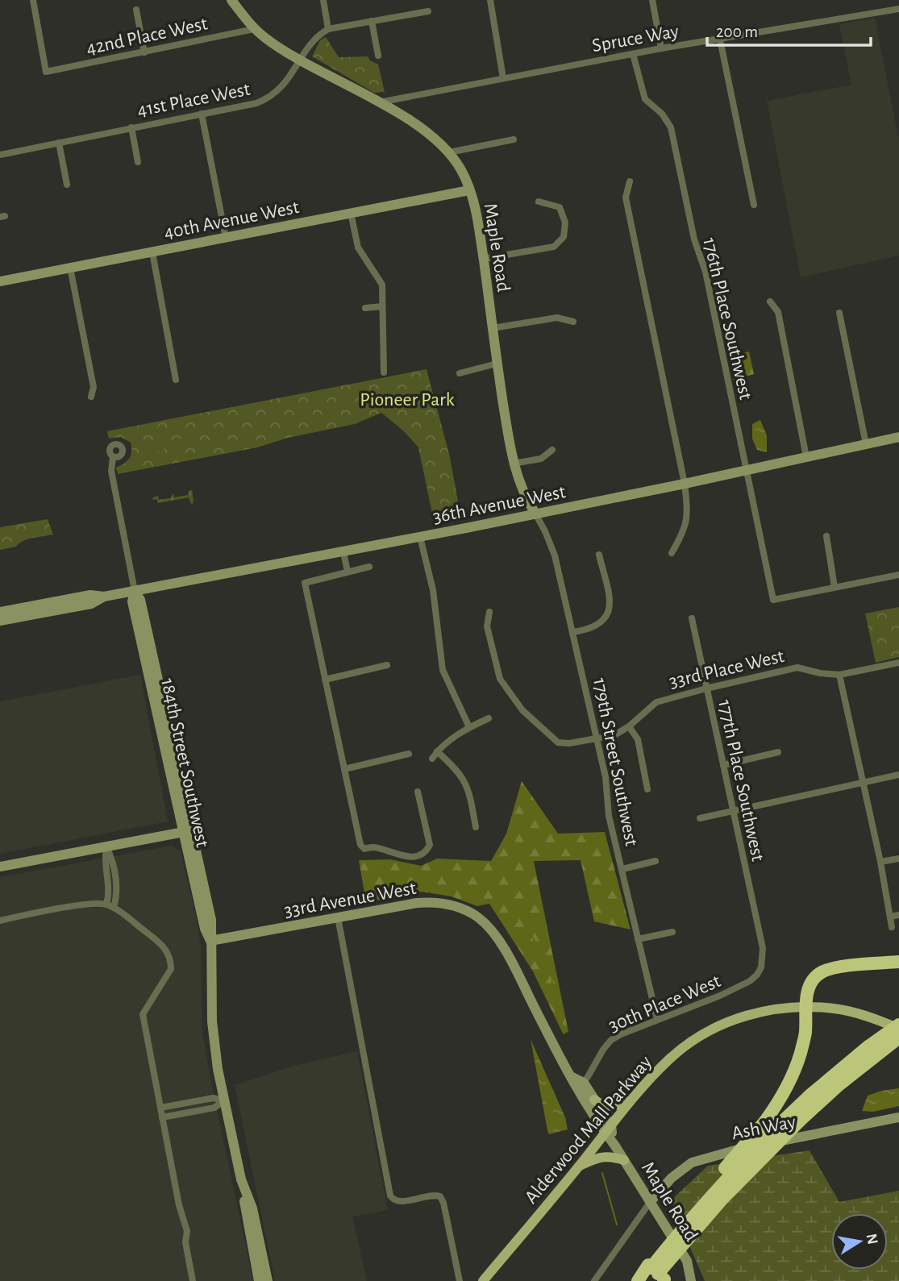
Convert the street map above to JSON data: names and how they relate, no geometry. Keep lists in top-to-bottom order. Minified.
{"streets":{"main road":["Alderwood Mall Parkway"],"street":["42nd Place West","Spruce Way","41st Place West","40th Avenue West","Maple Road","176th Place Southwest","36th Avenue West","33rd Place West","179th Street Southwest","184th Street Southwest","177th Place Southwest","33rd Avenue West","30th Place West","Ash Way"]},"crossings":[["42nd Place West","Maple Road"],["Spruce Way","Maple Road"],["Spruce Way","176th Place Southwest"],["41st Place West","Maple Road"],["40th Avenue West","Maple Road"],["Maple Road","36th Avenue West"],["Maple Road","179th Street Southwest"],["Maple Road","33rd Avenue West"],["Maple Road","Ash Way"],["Maple Road","Alderwood Mall Parkway"],["176th Place Southwest","36th Avenue West"],["36th Avenue West","179th Street Southwest"],["36th Avenue West","184th Street Southwest"],["33rd Place West","179th Street Southwest"],["33rd Place West","177th Place Southwest"],["179th Street Southwest","30th Place West"],["184th Street Southwest","33rd Avenue West"],["177th Place Southwest","30th Place West"],["33rd Avenue West","30th Place West"],["33rd Avenue West","Alderwood Mall Parkway"]],"parks":["Pioneer Park"],"scale_bar":"200 m","north":"right"}
